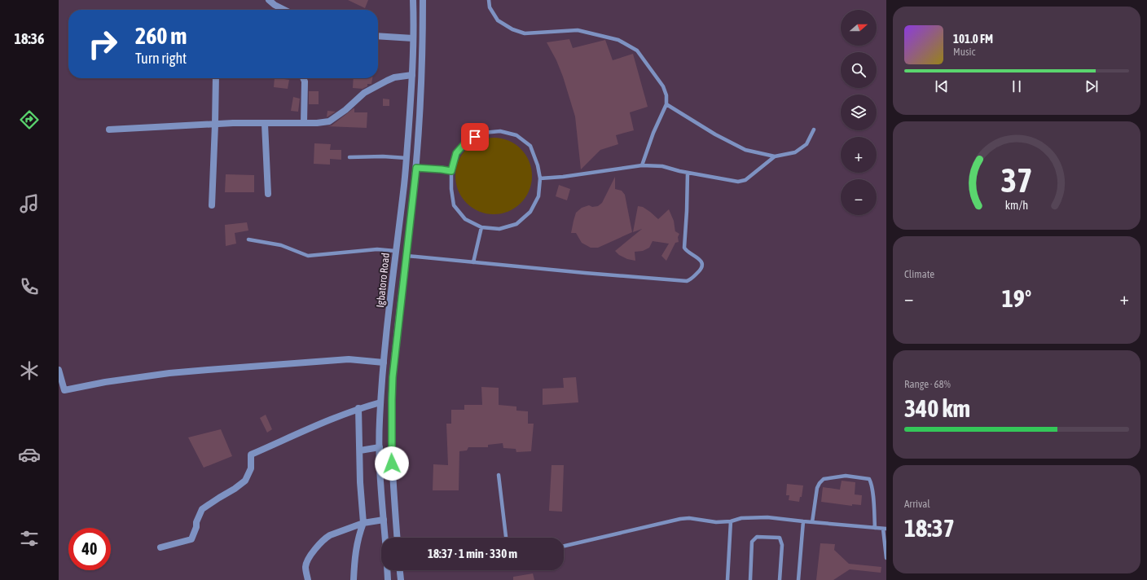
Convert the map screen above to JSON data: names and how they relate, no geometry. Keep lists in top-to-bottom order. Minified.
{"streets":{"street":["Igbatoro Road"]},"north":"right","page":{"tabs":"18:36","map_buttons":["+","−"],"turn":["260 m","Turn right"],"song":["101.0 FM","Music"],"tile":["Climate",["Range · 68%","340 km"],["Arrival","18:37"]],"heat":["−","19°","+"],"limit":"40","trip":"18:37 · 1 min · 330 m","gauge":["37","km/h"]}}
